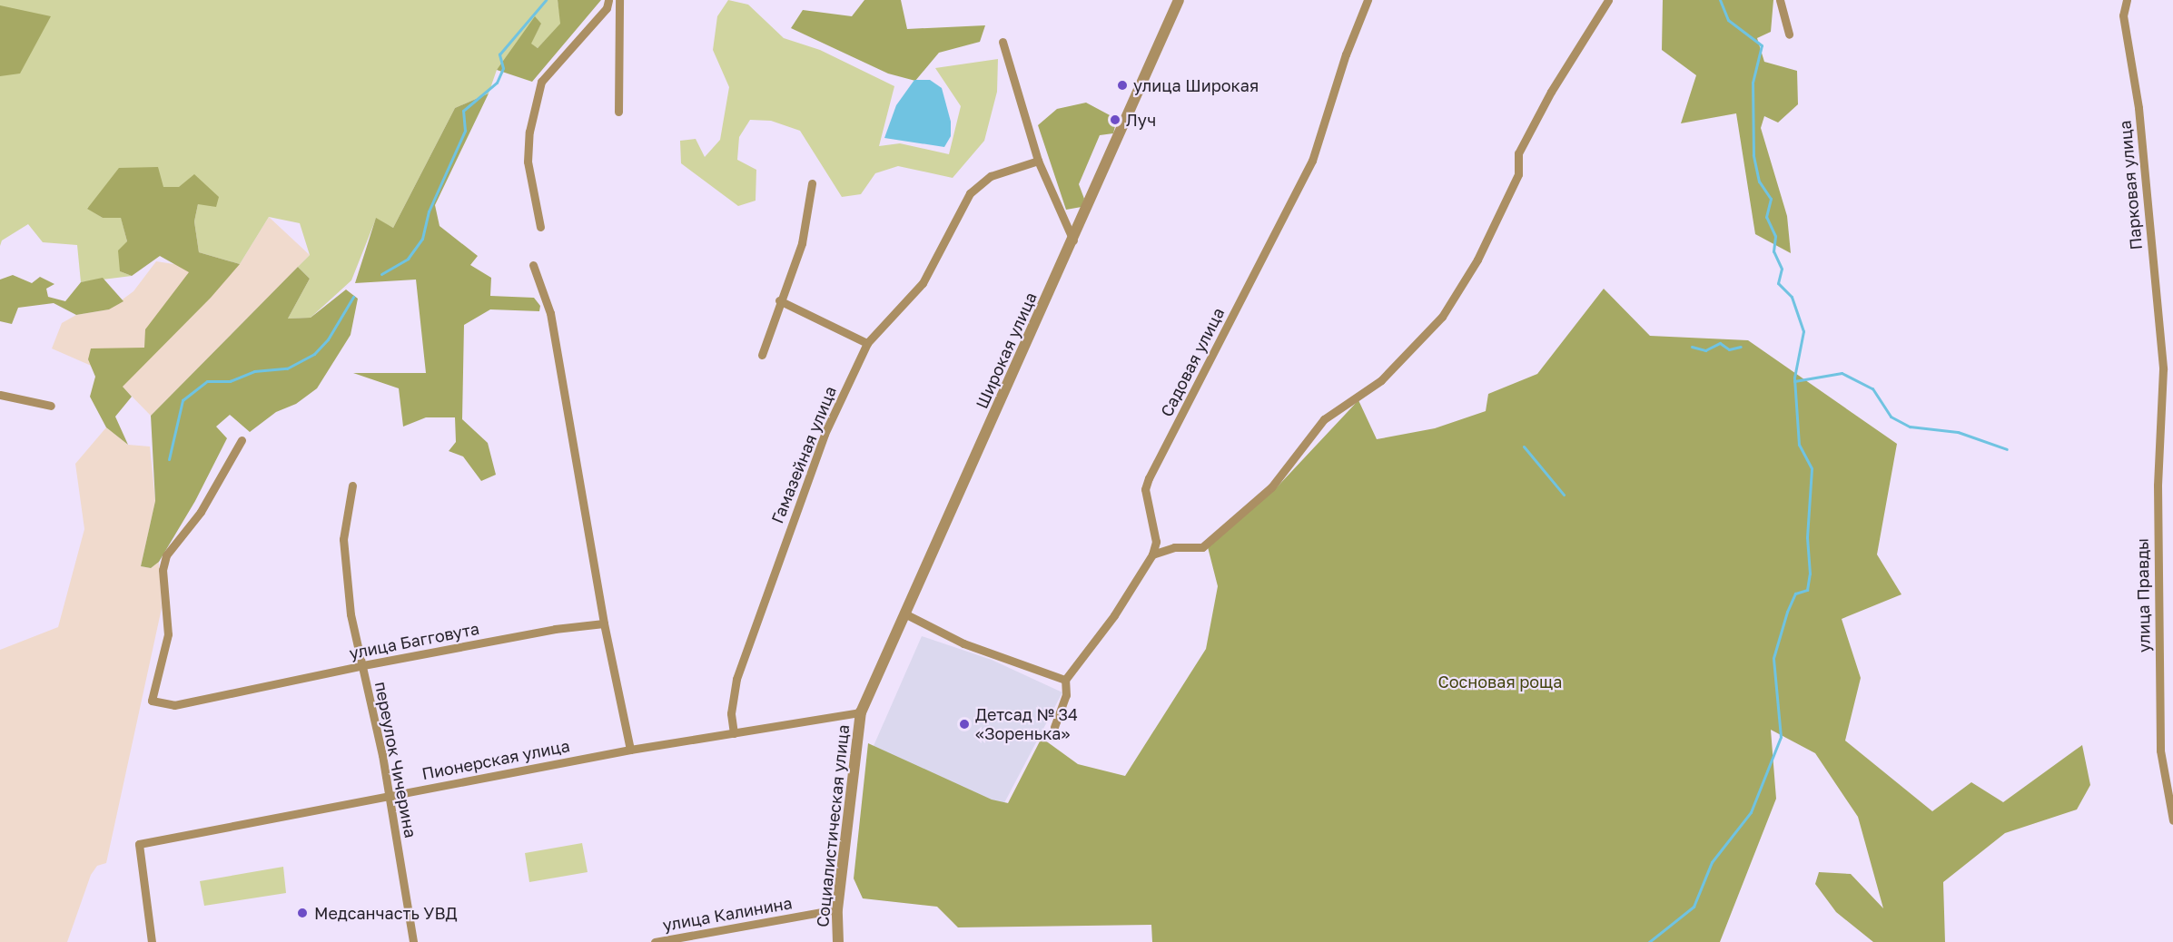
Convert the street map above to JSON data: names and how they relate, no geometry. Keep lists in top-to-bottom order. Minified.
{"streets":{"street":["Парковая улица","Широкая улица","Садовая улица","Гамазейная улица","улица Правды","улица Багговута","переулок Чичерина","Пионерская улица","Социалистическая улица","улица Калинина"]},"crossings":[["Парковая улица","улица Правды"],["Широкая улица","Пионерская улица"],["Широкая улица","Социалистическая улица"],["Гамазейная улица","Пионерская улица"],["улица Багговута","переулок Чичерина"],["переулок Чичерина","Пионерская улица"],["Пионерская улица","Социалистическая улица"],["Социалистическая улица","улица Калинина"]],"parks":["Сосновая роща"],"places":["улица Широкая","Луч","Детсад № 34 «Зоренька»","Медсанчасть УВД"]}
